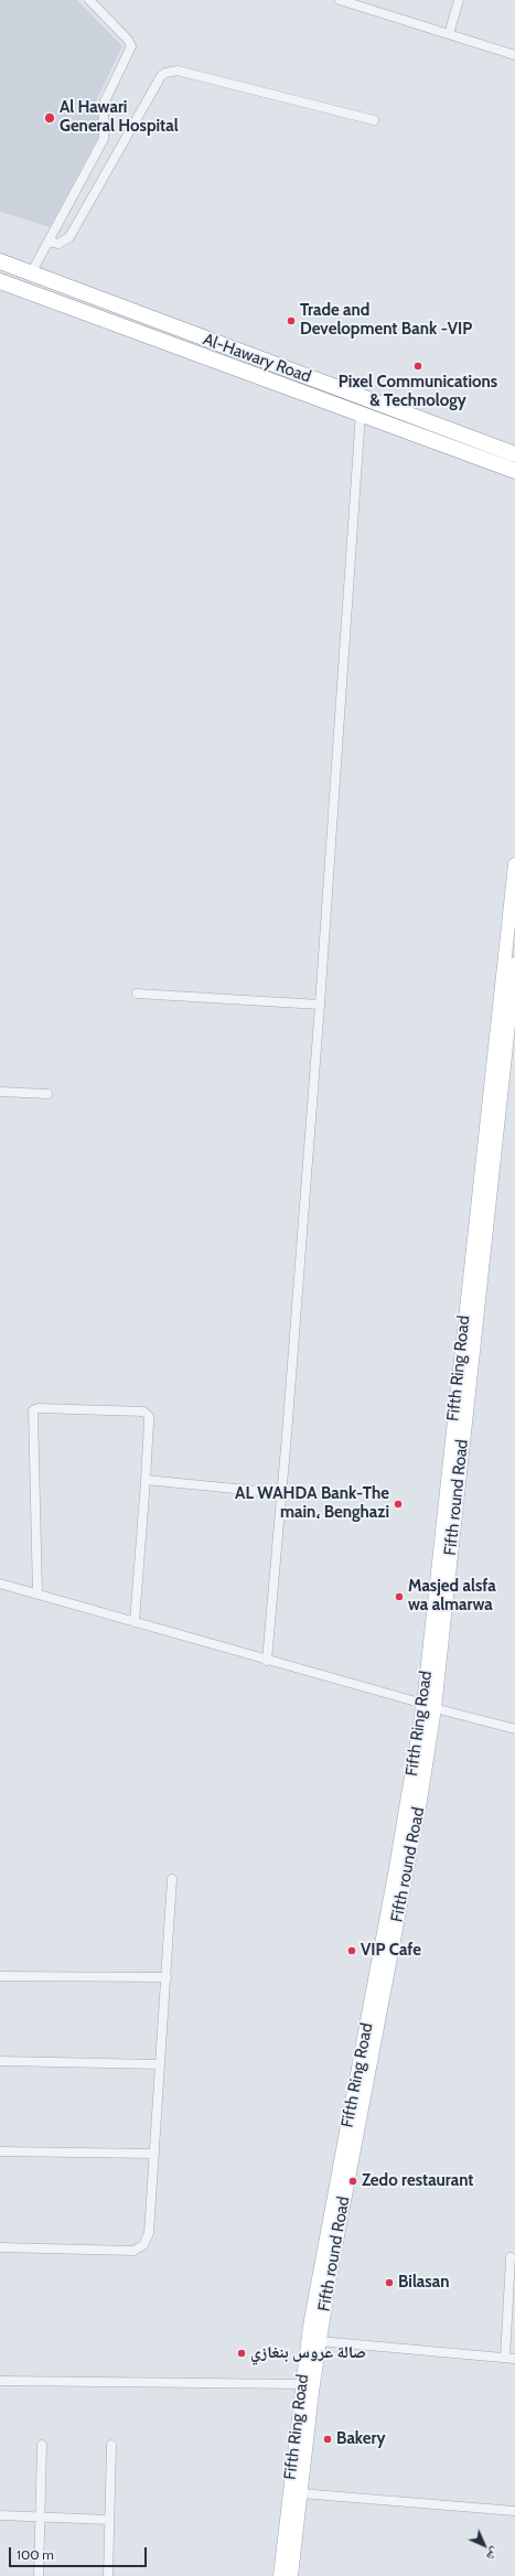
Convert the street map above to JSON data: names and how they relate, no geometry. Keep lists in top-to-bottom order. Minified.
{"streets":{"highway":["Al-Hawary Road"],"main road":["Fifth Ring Road","Fifth round Road"]},"crossings":[["Fifth Ring Road","Fifth round Road"]],"places":["Al Hawari General Hospital","Trade and Development Bank -VIP","Pixel Communications & Technology","AL WAHDA Bank-The main، Benghazi","Masjed alsfa wa almarwa","VIP Cafe","Zedo restaurant","Bilasan","صالة عروس بنغازي","Bakery"],"scale_bar":"100 m","north":"bottom right"}
